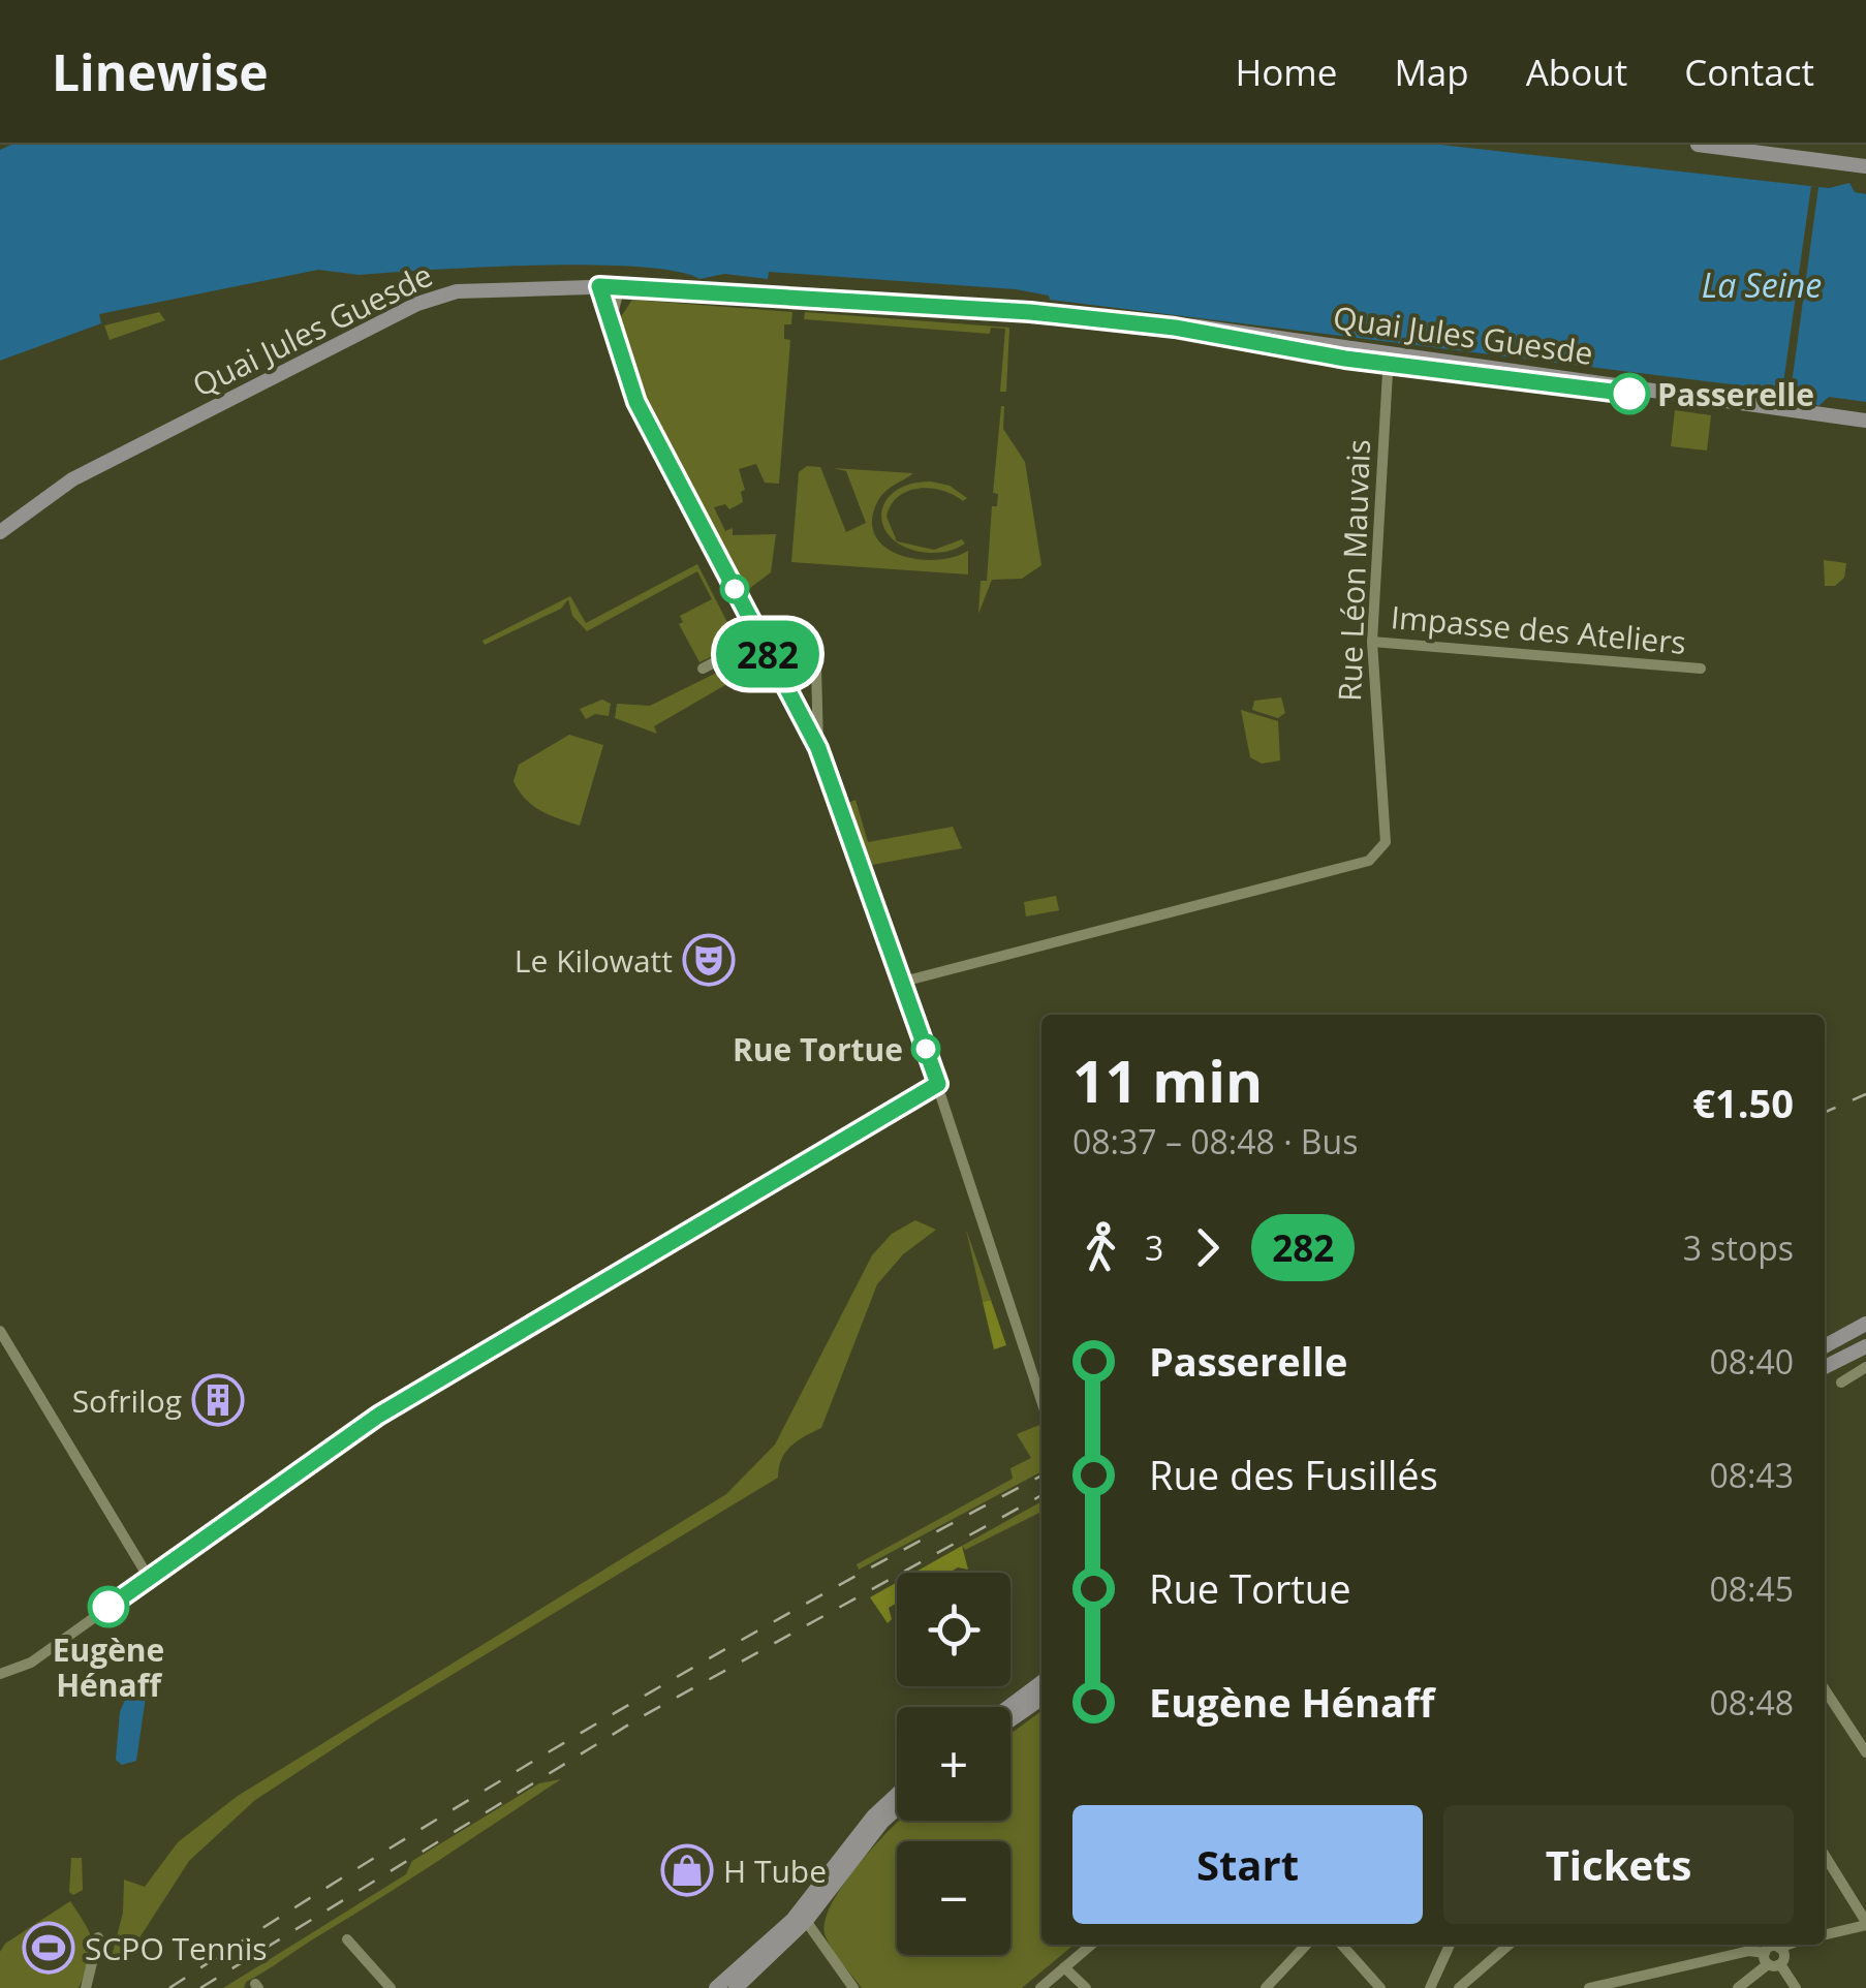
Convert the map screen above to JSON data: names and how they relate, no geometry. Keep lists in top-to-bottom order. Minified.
{"streets":{"main road":["Quai Jules Guesde"],"street":["Rue Léon Mauvais","Impasse des Ateliers"]},"crossings":[["Quai Jules Guesde","Rue Léon Mauvais"],["Rue Léon Mauvais","Impasse des Ateliers"]],"water":["La Seine"],"places":{"other":["Passerelle","Rue Tortue","Eugène Hénaff"],"theatre":["Le Kilowatt"],"building":["Sofrilog"],"shop":["H Tube"],"sports":["SCPO Tennis"]},"lines":["bus line 282"],"page":{"header":"Linewise","nav":["Home","Map","About","Contact"],"on_map":"282","heading":["11 min","08:37 – 08:48 · Bus","€1.50"],"legs":["3","282","3 stops"],"list":[{"name":"Passerelle","value":"08:40"},{"name":"Rue des Fusillés","value":"08:43"},{"name":"Rue Tortue","value":"08:45"},{"name":"Eugène Hénaff","value":"08:48"}],"map_buttons":["+","−"],"buttons":["Start","Tickets"]}}
